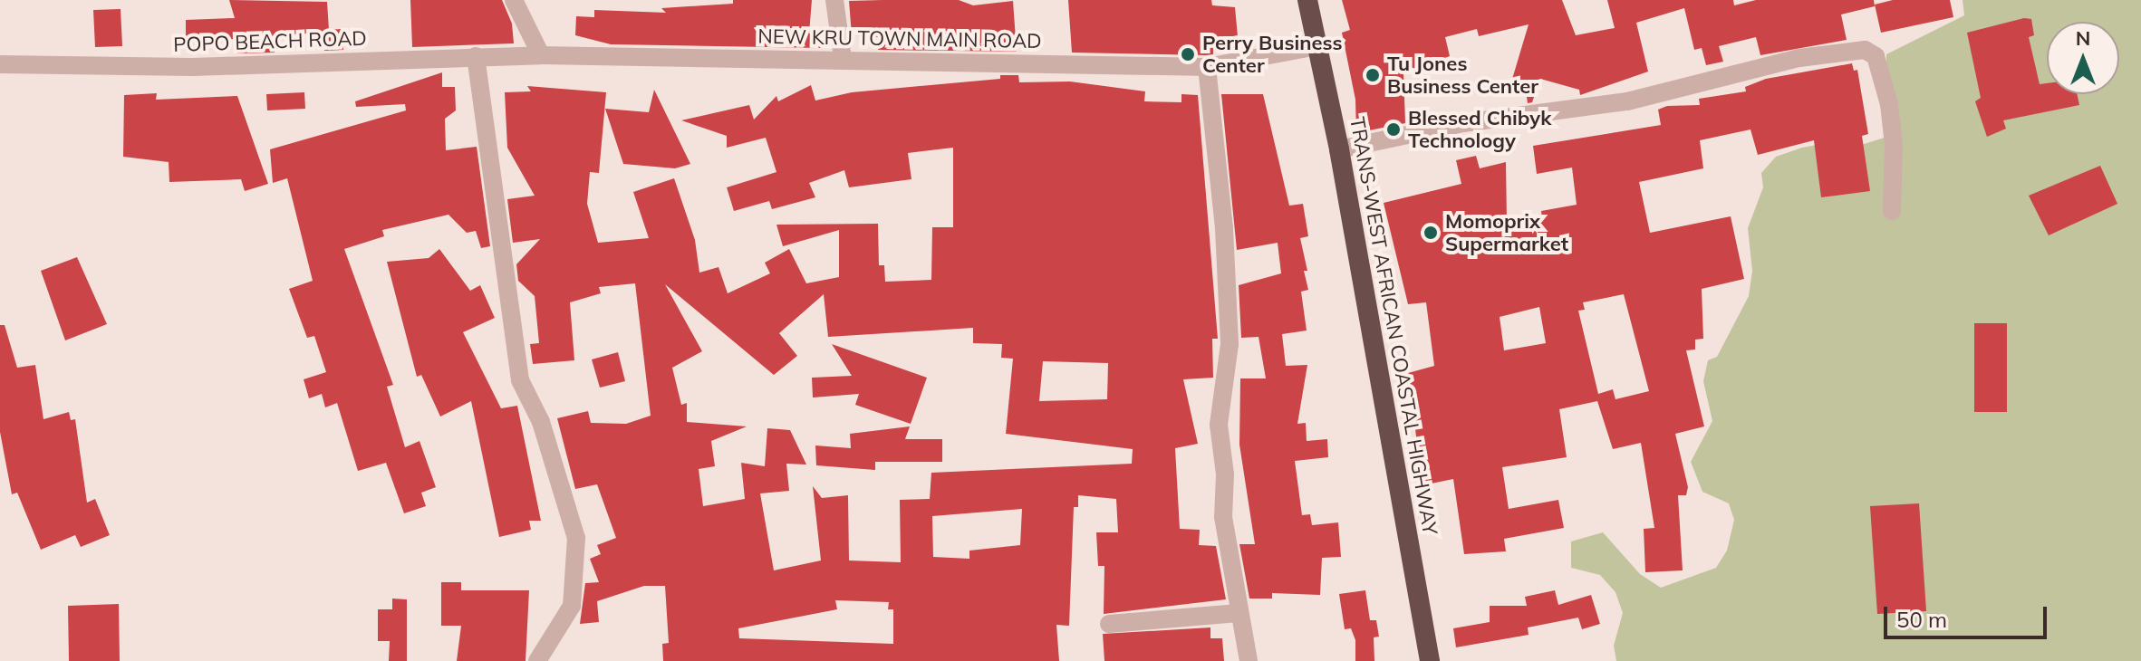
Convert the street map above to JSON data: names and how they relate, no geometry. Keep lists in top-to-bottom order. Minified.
{"streets":{"highway":["TRANS-WEST AFRICAN COASTAL HIGHWAY"],"street":["NEW KRU TOWN MAIN ROAD","POPO BEACH ROAD"]},"crossings":[["NEW KRU TOWN MAIN ROAD","POPO BEACH ROAD"],["NEW KRU TOWN MAIN ROAD","TRANS-WEST AFRICAN COASTAL HIGHWAY"]],"places":["Perry Business Center","Tu Jones Business Center","Blessed Chibyk Technology","Momoprix Supermarket"],"scale_bar":"50 m","north":"top"}
